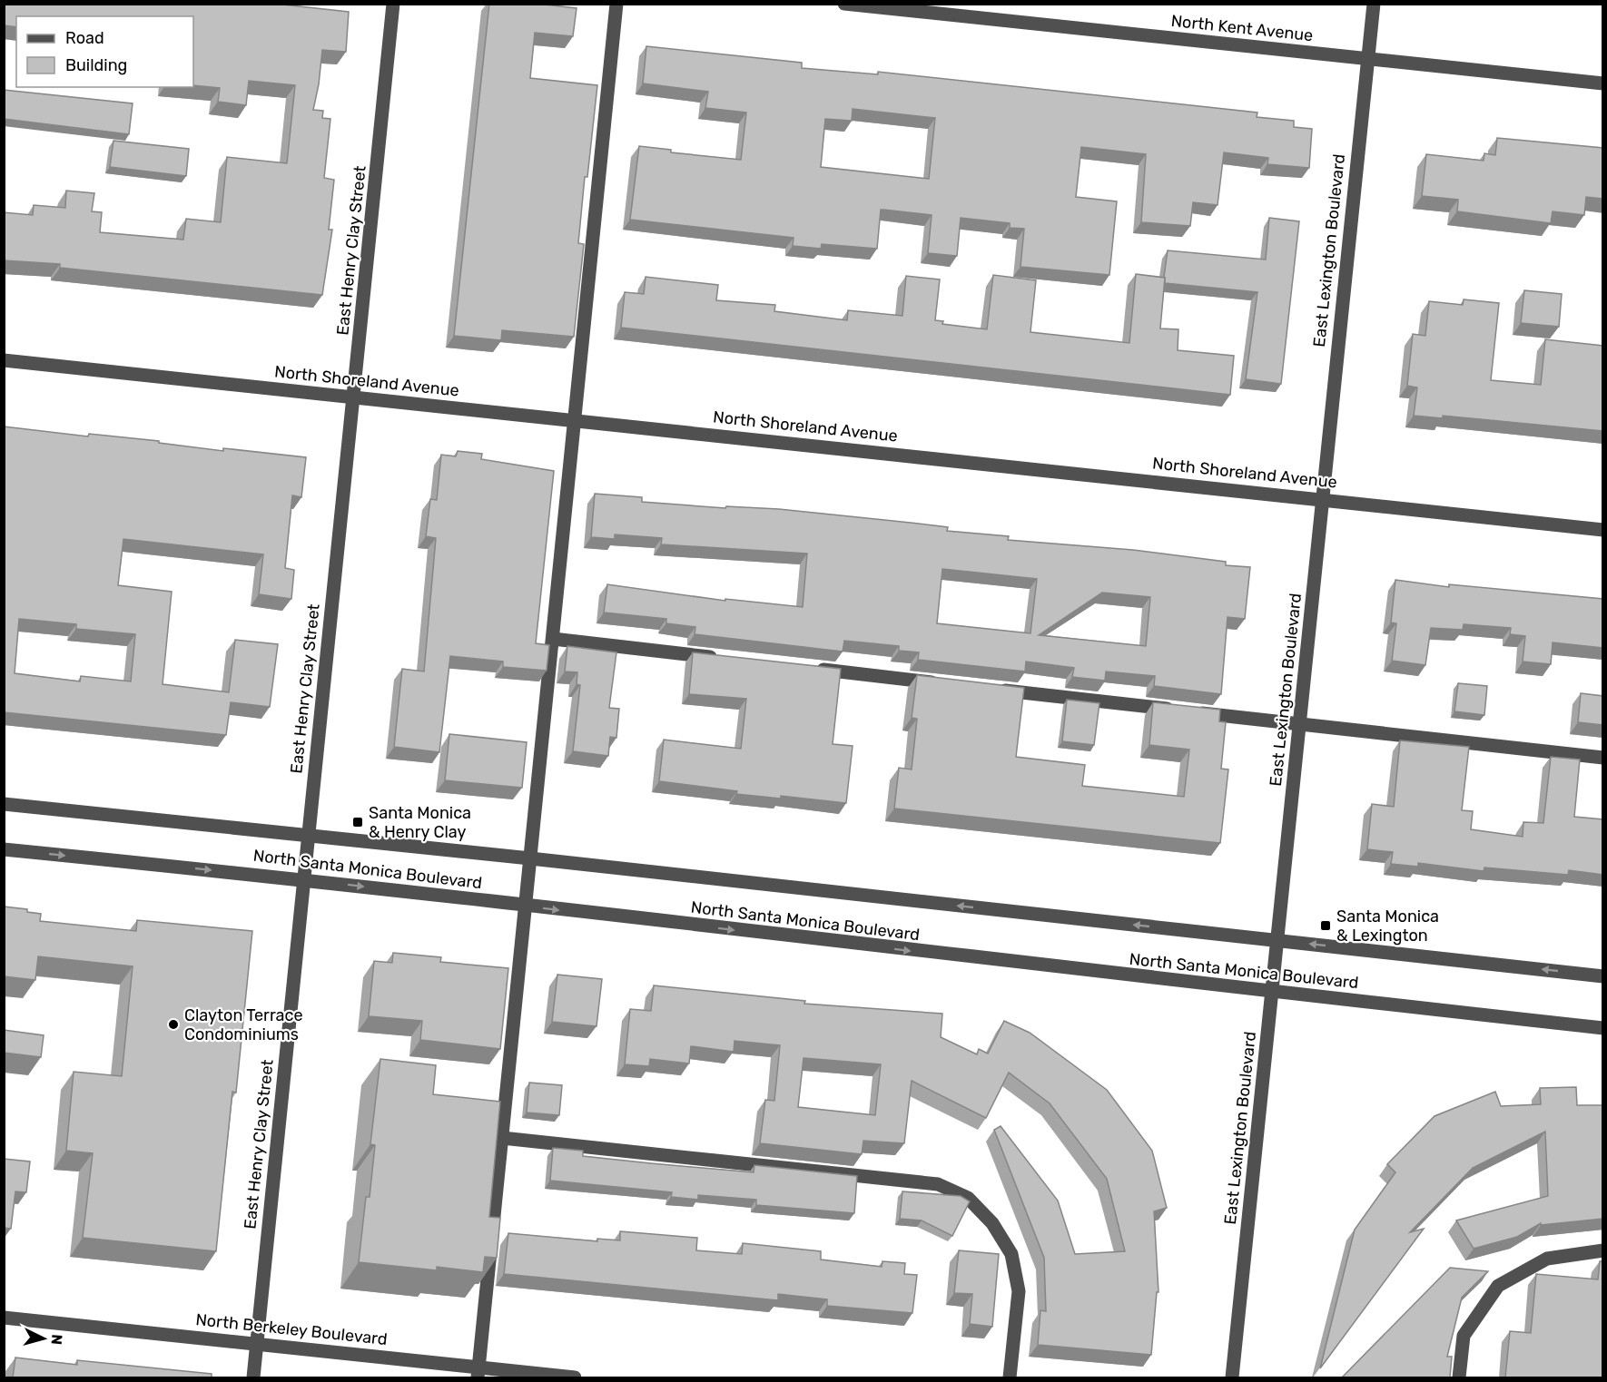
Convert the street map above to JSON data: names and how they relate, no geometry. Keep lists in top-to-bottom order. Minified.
{"streets":{"street":["North Kent Avenue","East Henry Clay Street","East Lexington Boulevard","North Shoreland Avenue","North Santa Monica Boulevard","North Berkeley Boulevard"]},"crossings":[["North Kent Avenue","East Lexington Boulevard"],["East Henry Clay Street","North Shoreland Avenue"],["East Henry Clay Street","North Santa Monica Boulevard"],["East Henry Clay Street","North Berkeley Boulevard"],["East Lexington Boulevard","North Shoreland Avenue"],["East Lexington Boulevard","North Santa Monica Boulevard"]],"places":{"transit":["Santa Monica & Henry Clay","Santa Monica & Lexington"],"other":["Clayton Terrace Condominiums"]},"legend":["Road","Building"],"north":"right"}
